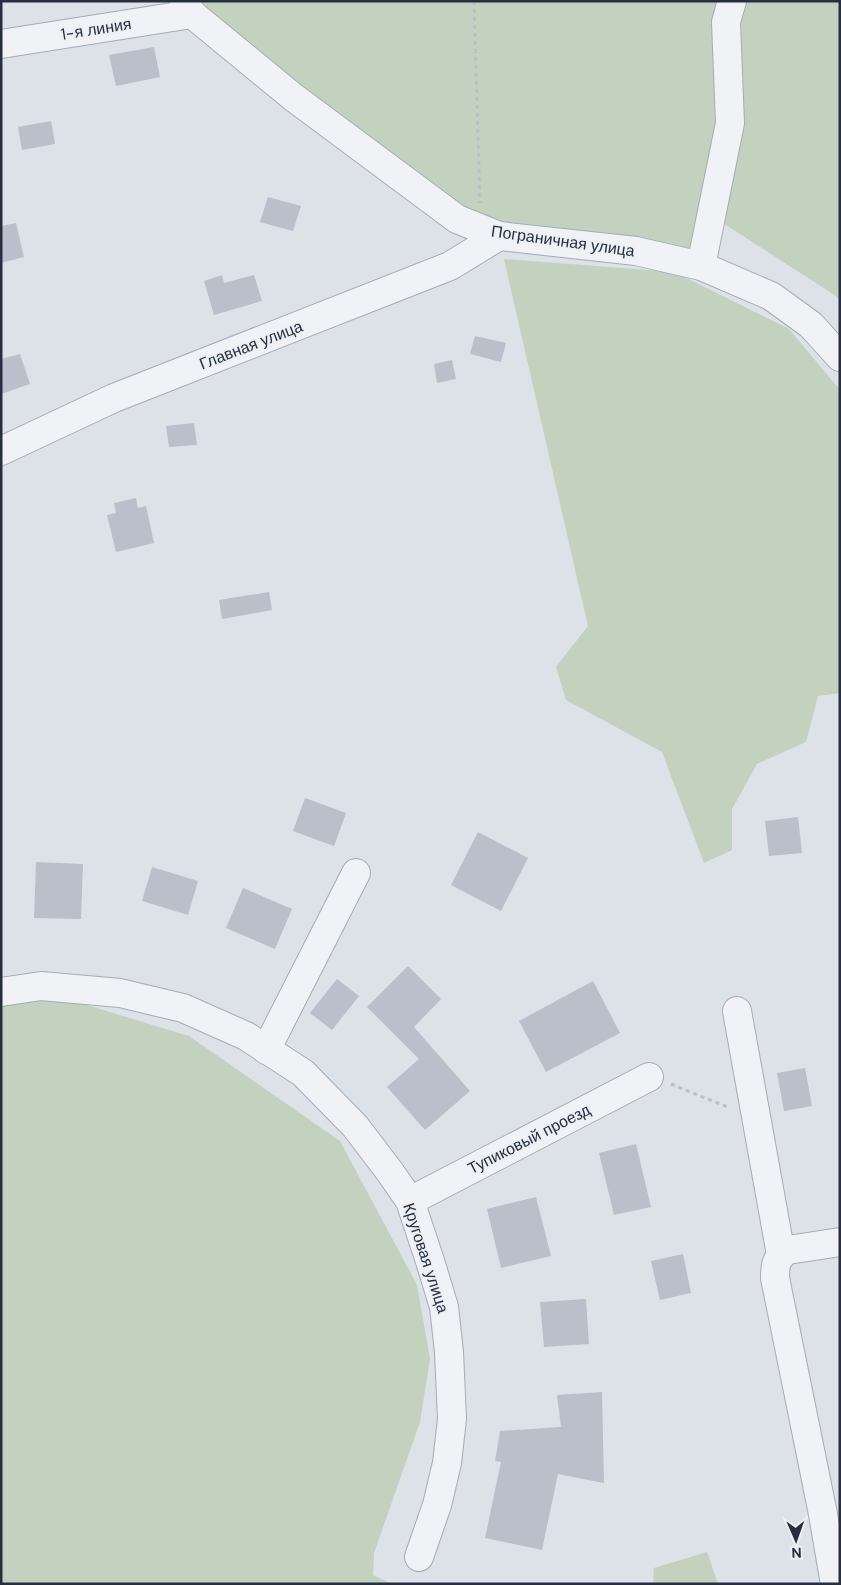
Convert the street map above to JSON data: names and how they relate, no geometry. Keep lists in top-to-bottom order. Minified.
{"streets":{"street":["1-я линия","Пограничная улица","Главная улица","Тупиковый проезд","Круговая улица"]},"crossings":[["1-я линия","Пограничная улица"],["Пограничная улица","Главная улица"],["Тупиковый проезд","Круговая улица"]],"north":"bottom"}
